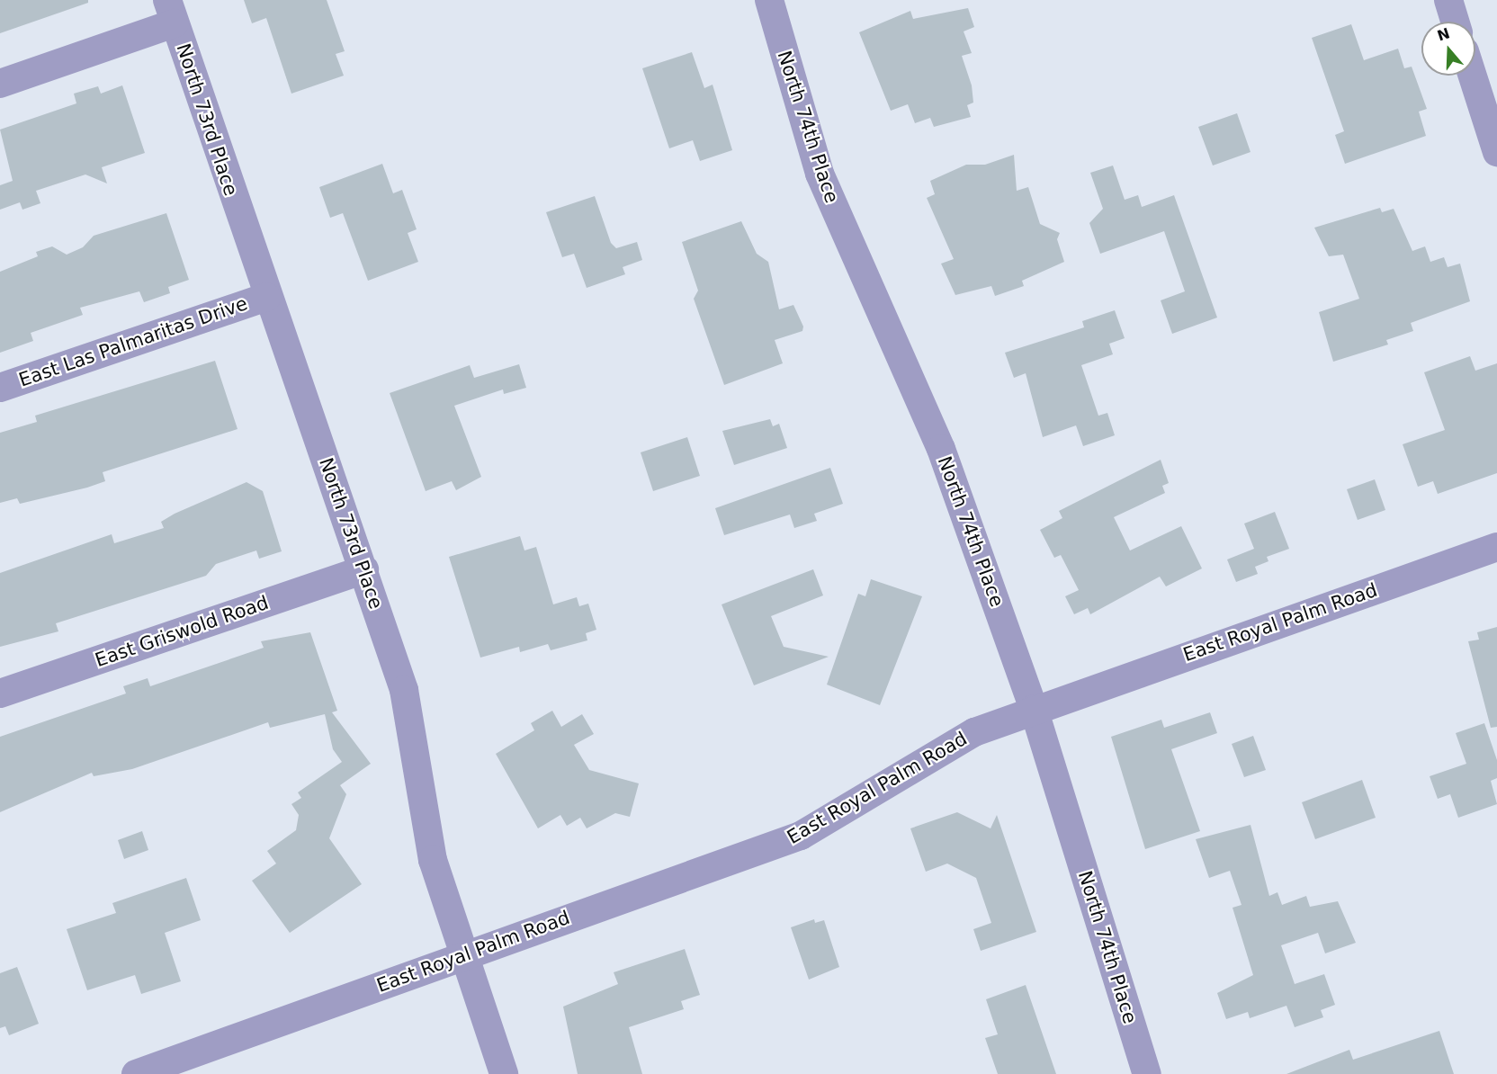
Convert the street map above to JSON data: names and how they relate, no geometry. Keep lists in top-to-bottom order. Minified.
{"streets":{"street":["North 73rd Place","North 74th Place","East Las Palmaritas Drive","East Royal Palm Road","East Griswold Road"]},"crossings":[["North 73rd Place","East Las Palmaritas Drive"],["North 73rd Place","East Royal Palm Road"],["North 73rd Place","East Griswold Road"],["North 74th Place","East Royal Palm Road"]],"north":"top"}
